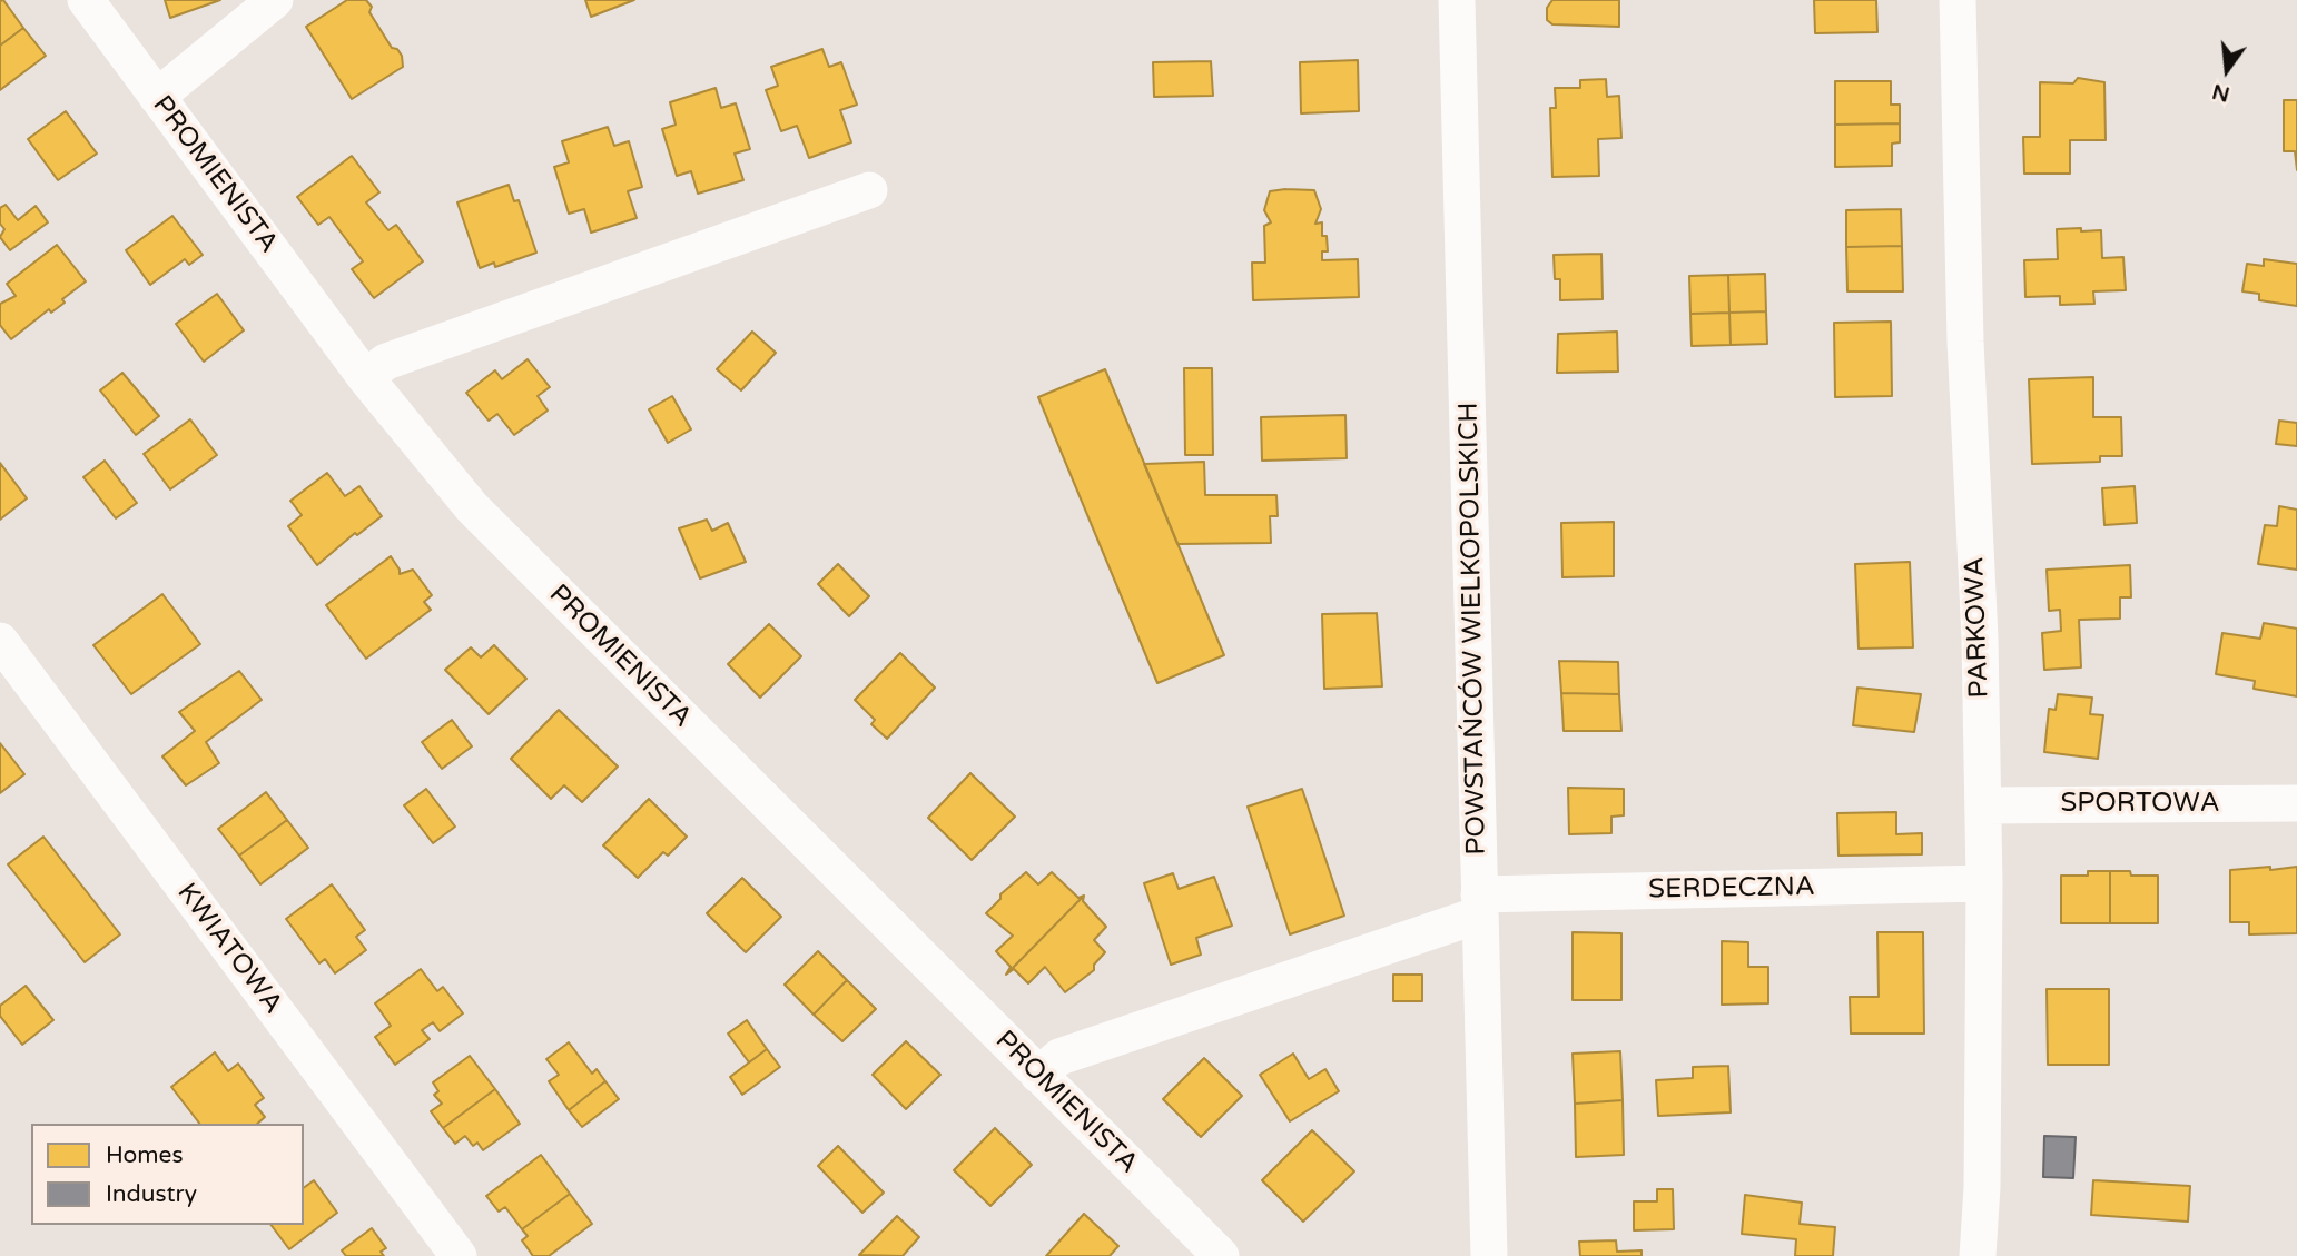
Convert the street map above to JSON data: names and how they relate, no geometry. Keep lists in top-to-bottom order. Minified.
{"streets":{"street":["PROMIENISTA","PARKOWA","POWSTAŃCÓW WIELKOPOLSKICH","SPORTOWA","SERDECZNA","KWIATOWA"]},"crossings":[["PROMIENISTA","SERDECZNA"],["PARKOWA","SPORTOWA"],["PARKOWA","SERDECZNA"],["POWSTAŃCÓW WIELKOPOLSKICH","SERDECZNA"]],"legend":["Homes","Industry"],"north":"bottom"}
